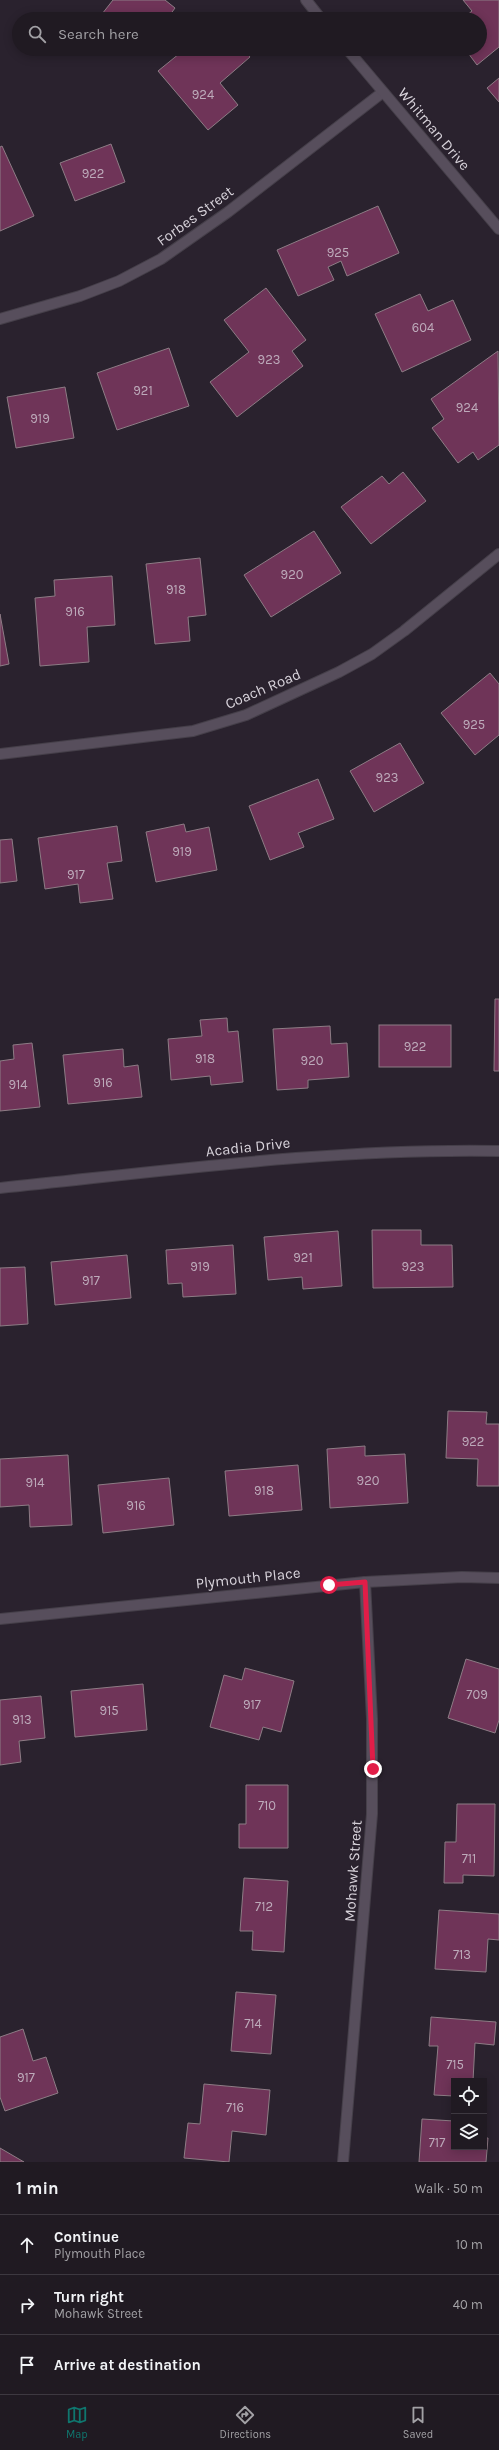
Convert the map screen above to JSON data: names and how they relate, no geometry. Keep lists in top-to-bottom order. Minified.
{"streets":{"street":["Whitman Drive","Forbes Street","Coach Road","Acadia Drive","Plymouth Place","Mohawk Street"]},"crossings":[["Whitman Drive","Forbes Street"],["Plymouth Place","Mohawk Street"]],"house_numbers":["924","922","925","604","923","921","924","919","920","918","916","925","923","919","917","922","918","920","916","914","921","919","923","917","922","920","914","918","916","709","917","915","913","710","711","712","713","714","715","917","716","717"],"page":{"search":"Search here","heading":["1 min","Walk · 50 m"],"list":[["Continue","Plymouth Place","10 m"],["Turn right","Mohawk Street","40 m"],"Arrive at destination"],"nav":["Map","Directions","Saved"]}}
